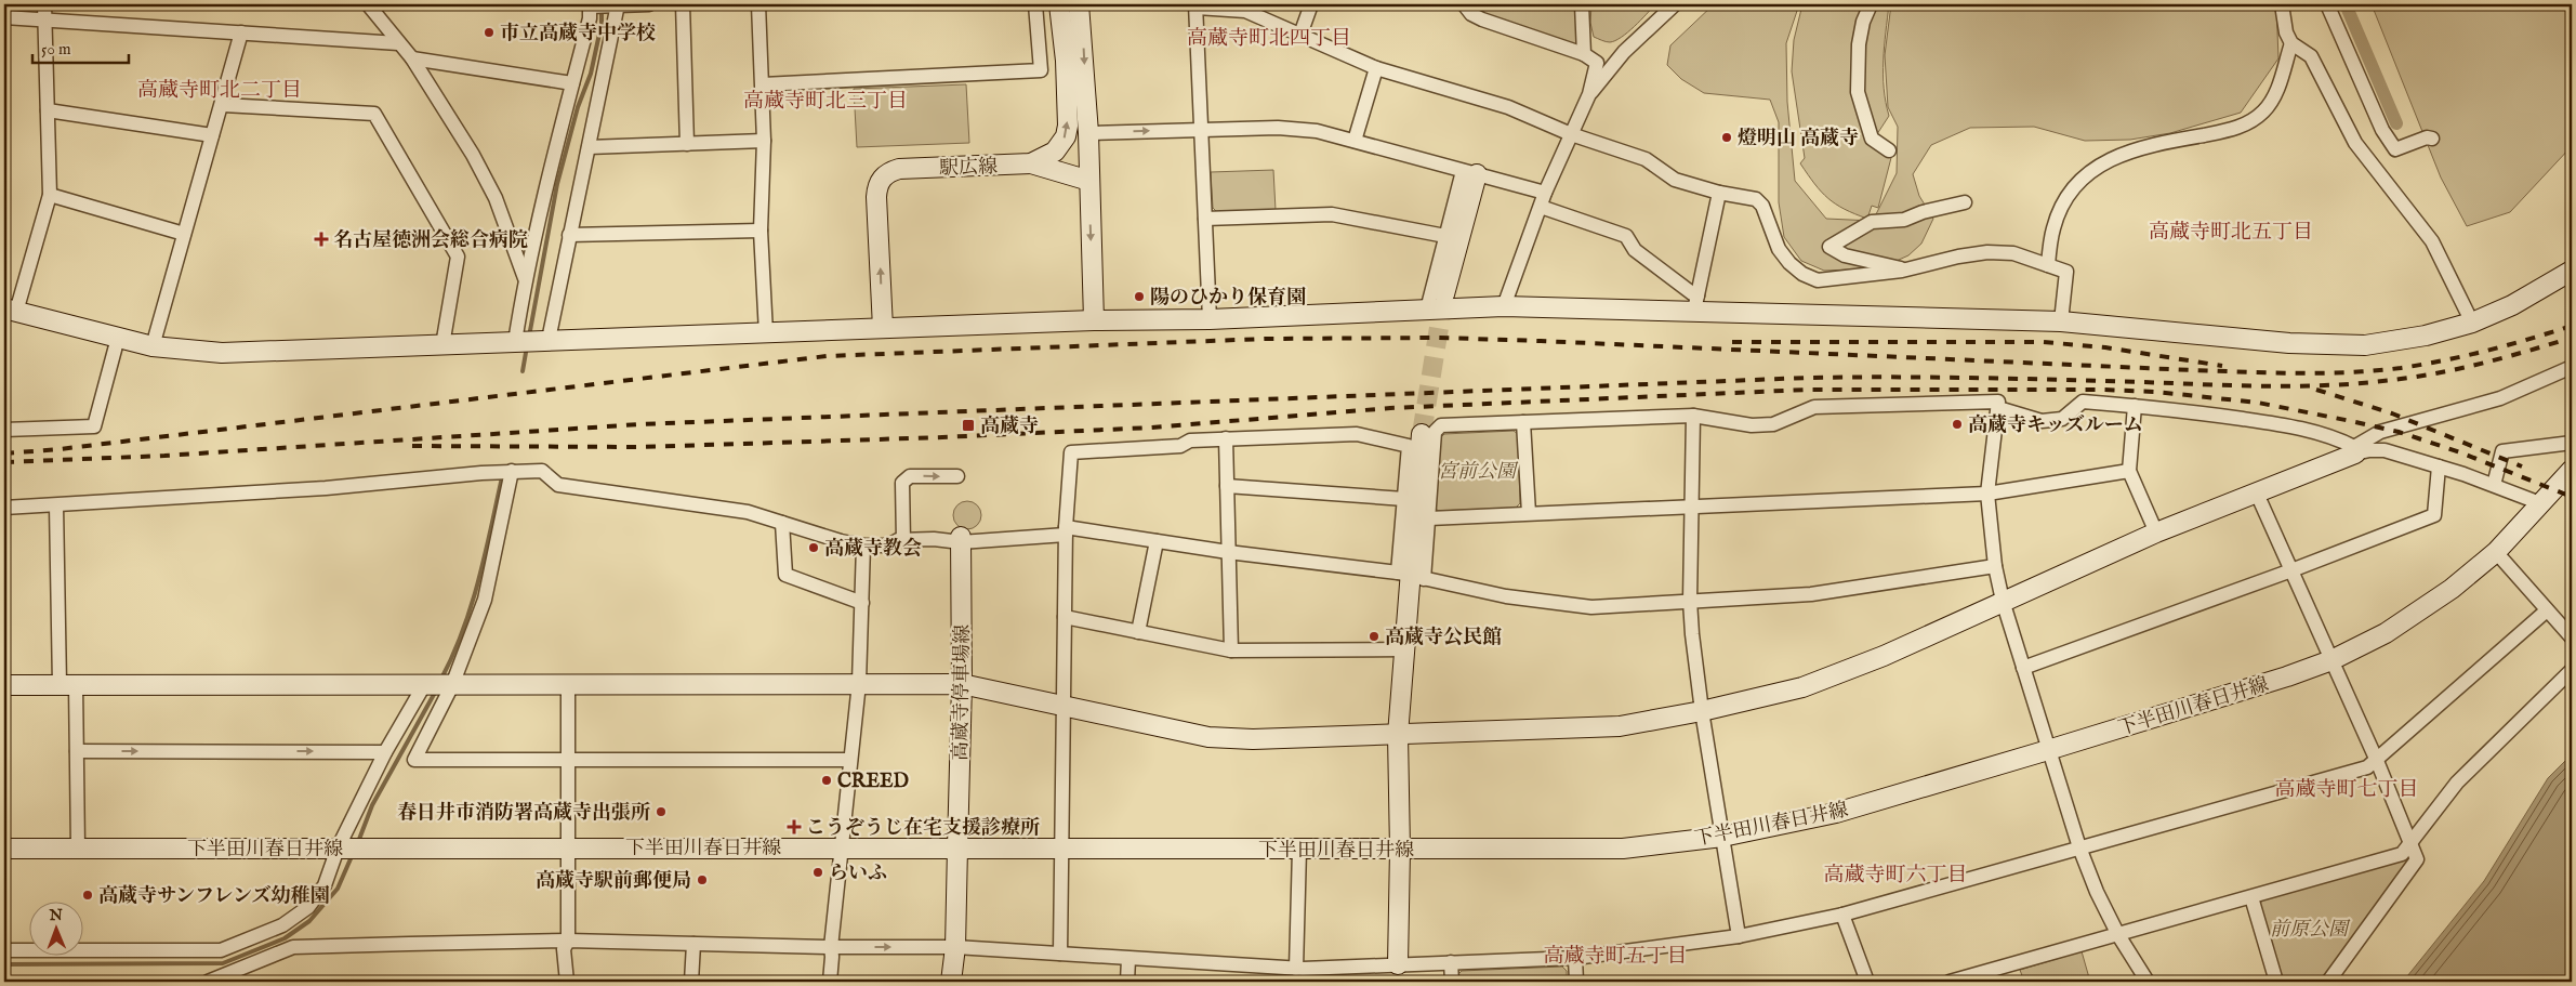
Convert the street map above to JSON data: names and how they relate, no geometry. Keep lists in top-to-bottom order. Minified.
{"streets":{"street":["駅広線","高蔵寺停車場線","下半田川春日井線"]},"crossings":[["高蔵寺停車場線","下半田川春日井線"]],"districts":["高蔵寺町北四丁目","高蔵寺町北二丁目","高蔵寺町北三丁目","高蔵寺町北五丁目","高蔵寺町七丁目","高蔵寺町六丁目","高蔵寺町五丁目"],"parks":["宮前公園","前原公園"],"places":{"other":["市立高蔵寺中学校","燈明山 高蔵寺","陽のひかり保育園","高蔵寺キッズルーム","高蔵寺教会","高蔵寺公民館","CREED","春日井市消防署高蔵寺出張所","らいふ","高蔵寺駅前郵便局","高蔵寺サンフレンズ幼稚園"],"health":["名古屋徳洲会総合病院","こうぞうじ在宅支援診療所"],"transit":["高蔵寺"]},"scale_bar":"50 m","north":"top"}
